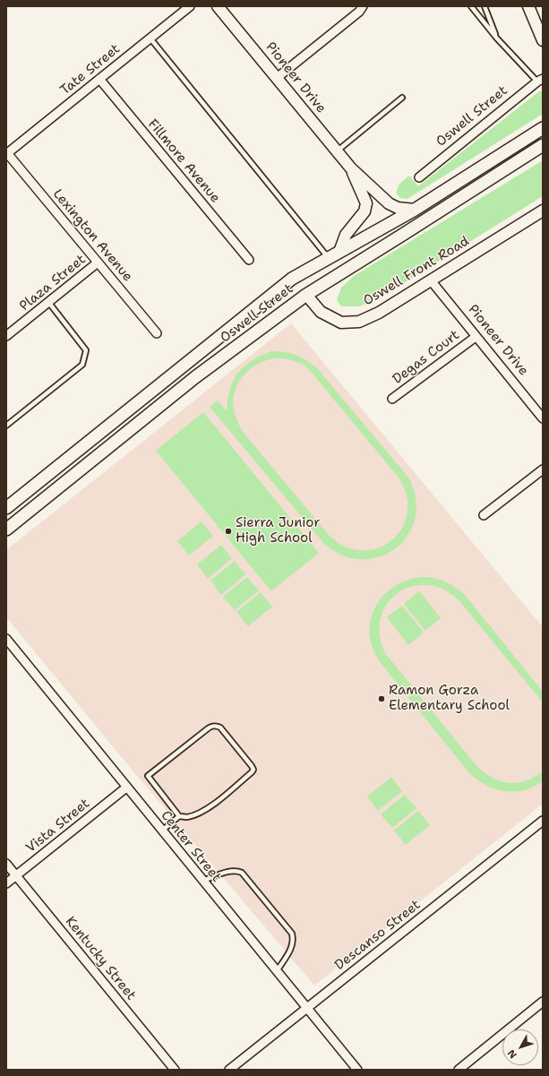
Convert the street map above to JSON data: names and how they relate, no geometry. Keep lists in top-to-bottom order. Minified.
{"streets":{"main road":["Oswell Street"],"street":["Tate Street","Pioneer Drive","Fillmore Avenue","Lexington Avenue","Oswell Front Road","Plaza Street","Degas Court","Vista Street","Center Street","Descanso Street","Kentucky Street"]},"crossings":[["Tate Street","Fillmore Avenue"],["Tate Street","Lexington Avenue"],["Pioneer Drive","Oswell Street"],["Pioneer Drive","Oswell Front Road"],["Pioneer Drive","Degas Court"],["Oswell Street","Oswell Front Road"],["Lexington Avenue","Plaza Street"],["Vista Street","Center Street"],["Vista Street","Kentucky Street"],["Center Street","Descanso Street"]],"places":["Sierra Junior High School","Ramon Gorza Elementary School"],"north":"bottom left"}
